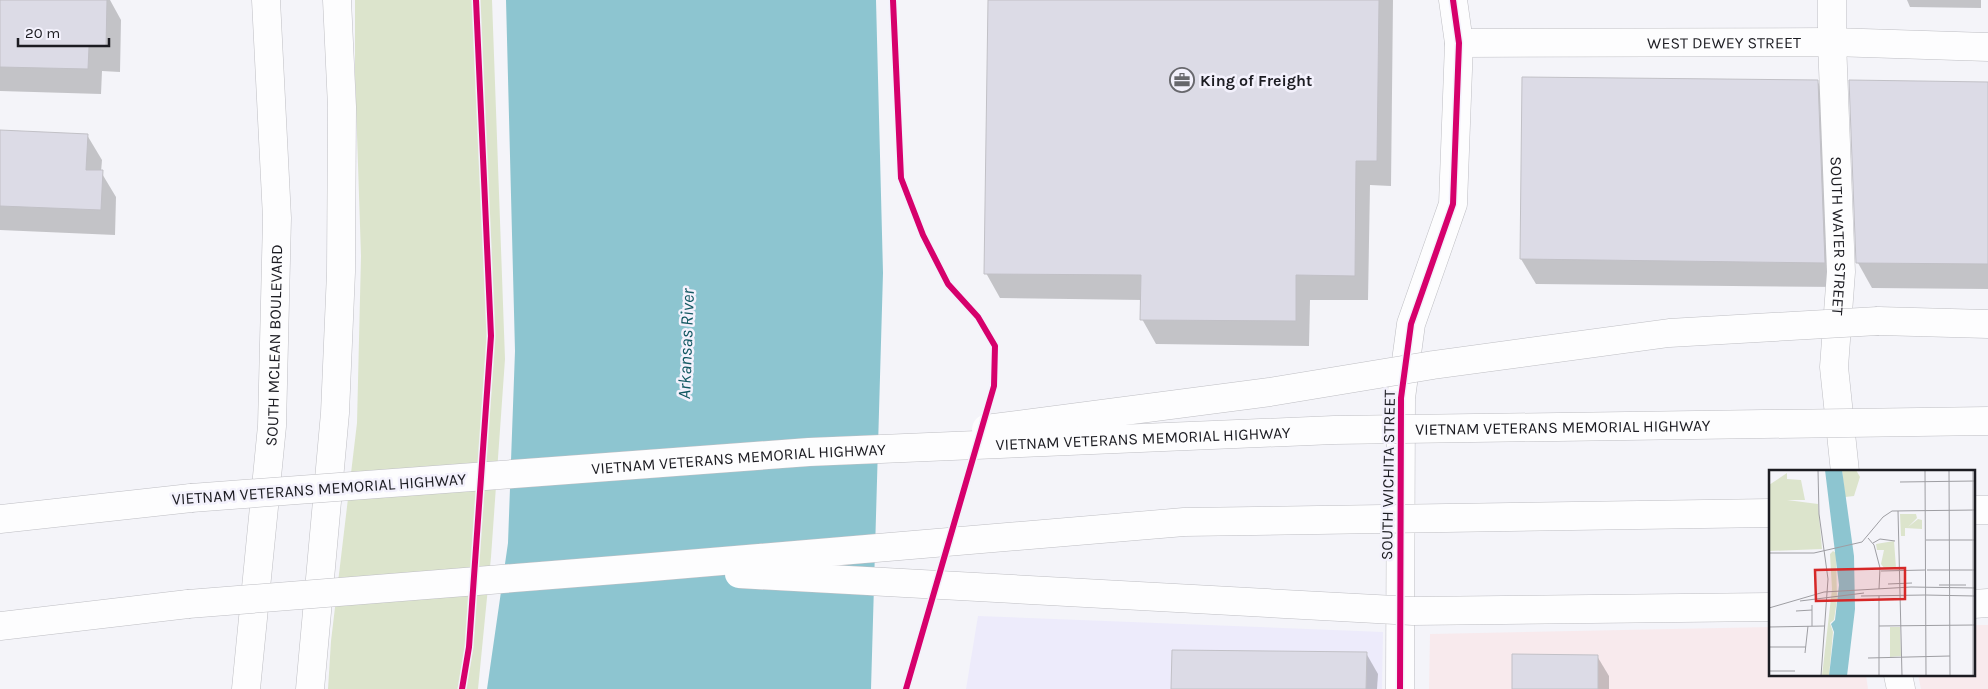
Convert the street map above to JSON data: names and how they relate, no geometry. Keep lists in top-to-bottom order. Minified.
{"streets":{"main road":["WEST DEWEY STREET","SOUTH WATER STREET","SOUTH MCLEAN BOULEVARD","VIETNAM VETERANS MEMORIAL HIGHWAY","SOUTH WICHITA STREET"]},"crossings":[["WEST DEWEY STREET","SOUTH WATER STREET"],["WEST DEWEY STREET","SOUTH WICHITA STREET"]],"water":["Arkansas River"],"places":{"office":["King of Freight"]},"scale_bar":"20 m"}
